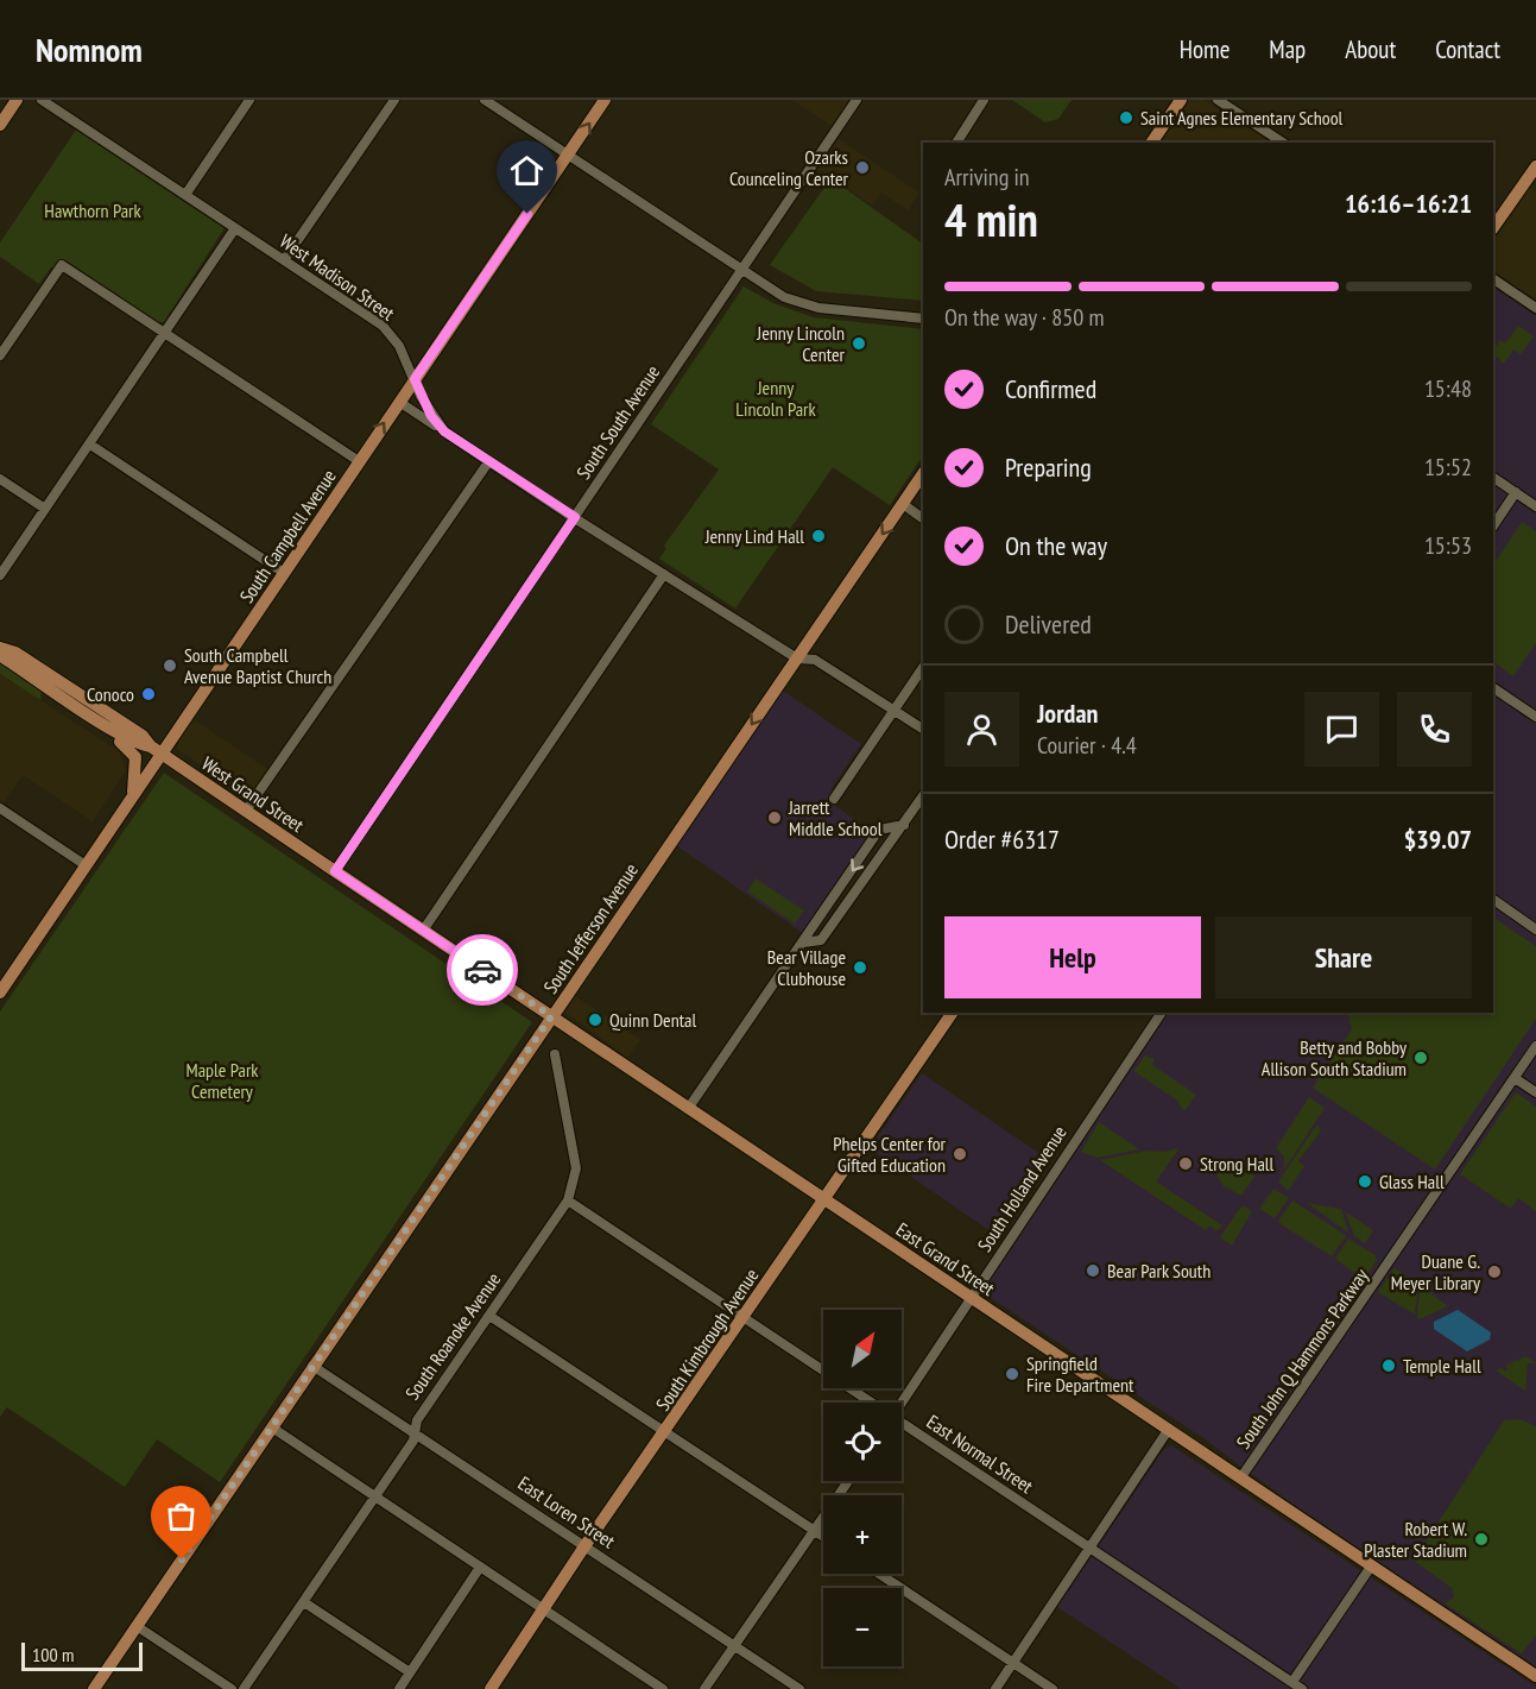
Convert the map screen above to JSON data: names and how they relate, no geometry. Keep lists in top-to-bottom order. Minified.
{"streets":{"main road":["South Campbell Avenue","West Grand Street","South Jefferson Avenue","East Grand Street","South Kimbrough Avenue"],"street":["West Madison Street","South South Avenue","South Holland Avenue","South Roanoke Avenue","South John Q Hammons Parkway","East Normal Street","East Loren Street"]},"crossings":[["West Madison Street","South South Avenue"],["West Madison Street","South Campbell Avenue"],["West Madison Street","South Jefferson Avenue"],["South South Avenue","West Grand Street"],["South South Avenue","East Grand Street"],["South Campbell Avenue","West Grand Street"],["West Grand Street","East Grand Street"],["South Jefferson Avenue","East Grand Street"],["South Jefferson Avenue","East Loren Street"],["South Holland Avenue","East Grand Street"],["East Grand Street","South Kimbrough Avenue"],["East Grand Street","South John Q Hammons Parkway"],["South Roanoke Avenue","East Normal Street"],["South Roanoke Avenue","East Loren Street"],["South Kimbrough Avenue","East Normal Street"],["South Kimbrough Avenue","East Loren Street"]],"one_way":["South Jefferson Avenue"],"parks":["Hawthorn Park","Jenny Lincoln Park","Maple Park Cemetery"],"places":["Saint Agnes Elementary School","Ozarks Counceling Center","Jenny Lincoln Center","Jenny Lind Hall","South Campbell Avenue Baptist Church","Conoco","Jarrett Middle School","Bear Village Clubhouse","Quinn Dental","Betty and Bobby Allison South Stadium","Phelps Center for Gifted Education","Strong Hall","Glass Hall","Bear Park South","Duane G. Meyer Library","Temple Hall","Springfield Fire Department","Robert W. Plaster Stadium"],"scale_bar":"100 m","north":"top right","page":{"header":"Nomnom","nav":["Home","Map","About","Contact"],"heading":["4 min","Arriving in","16:16–16:21"],"panel":["Jordan","Courier · 4.4","Order #6317","$39.07"],"bar":"On the way · 850 m","list":[["Confirmed","15:48"],["Preparing","15:52"],["On the way","15:53"],"Delivered"],"buttons":["Help","Share"],"map_buttons":["+","−"],"scale":"100 m"}}
